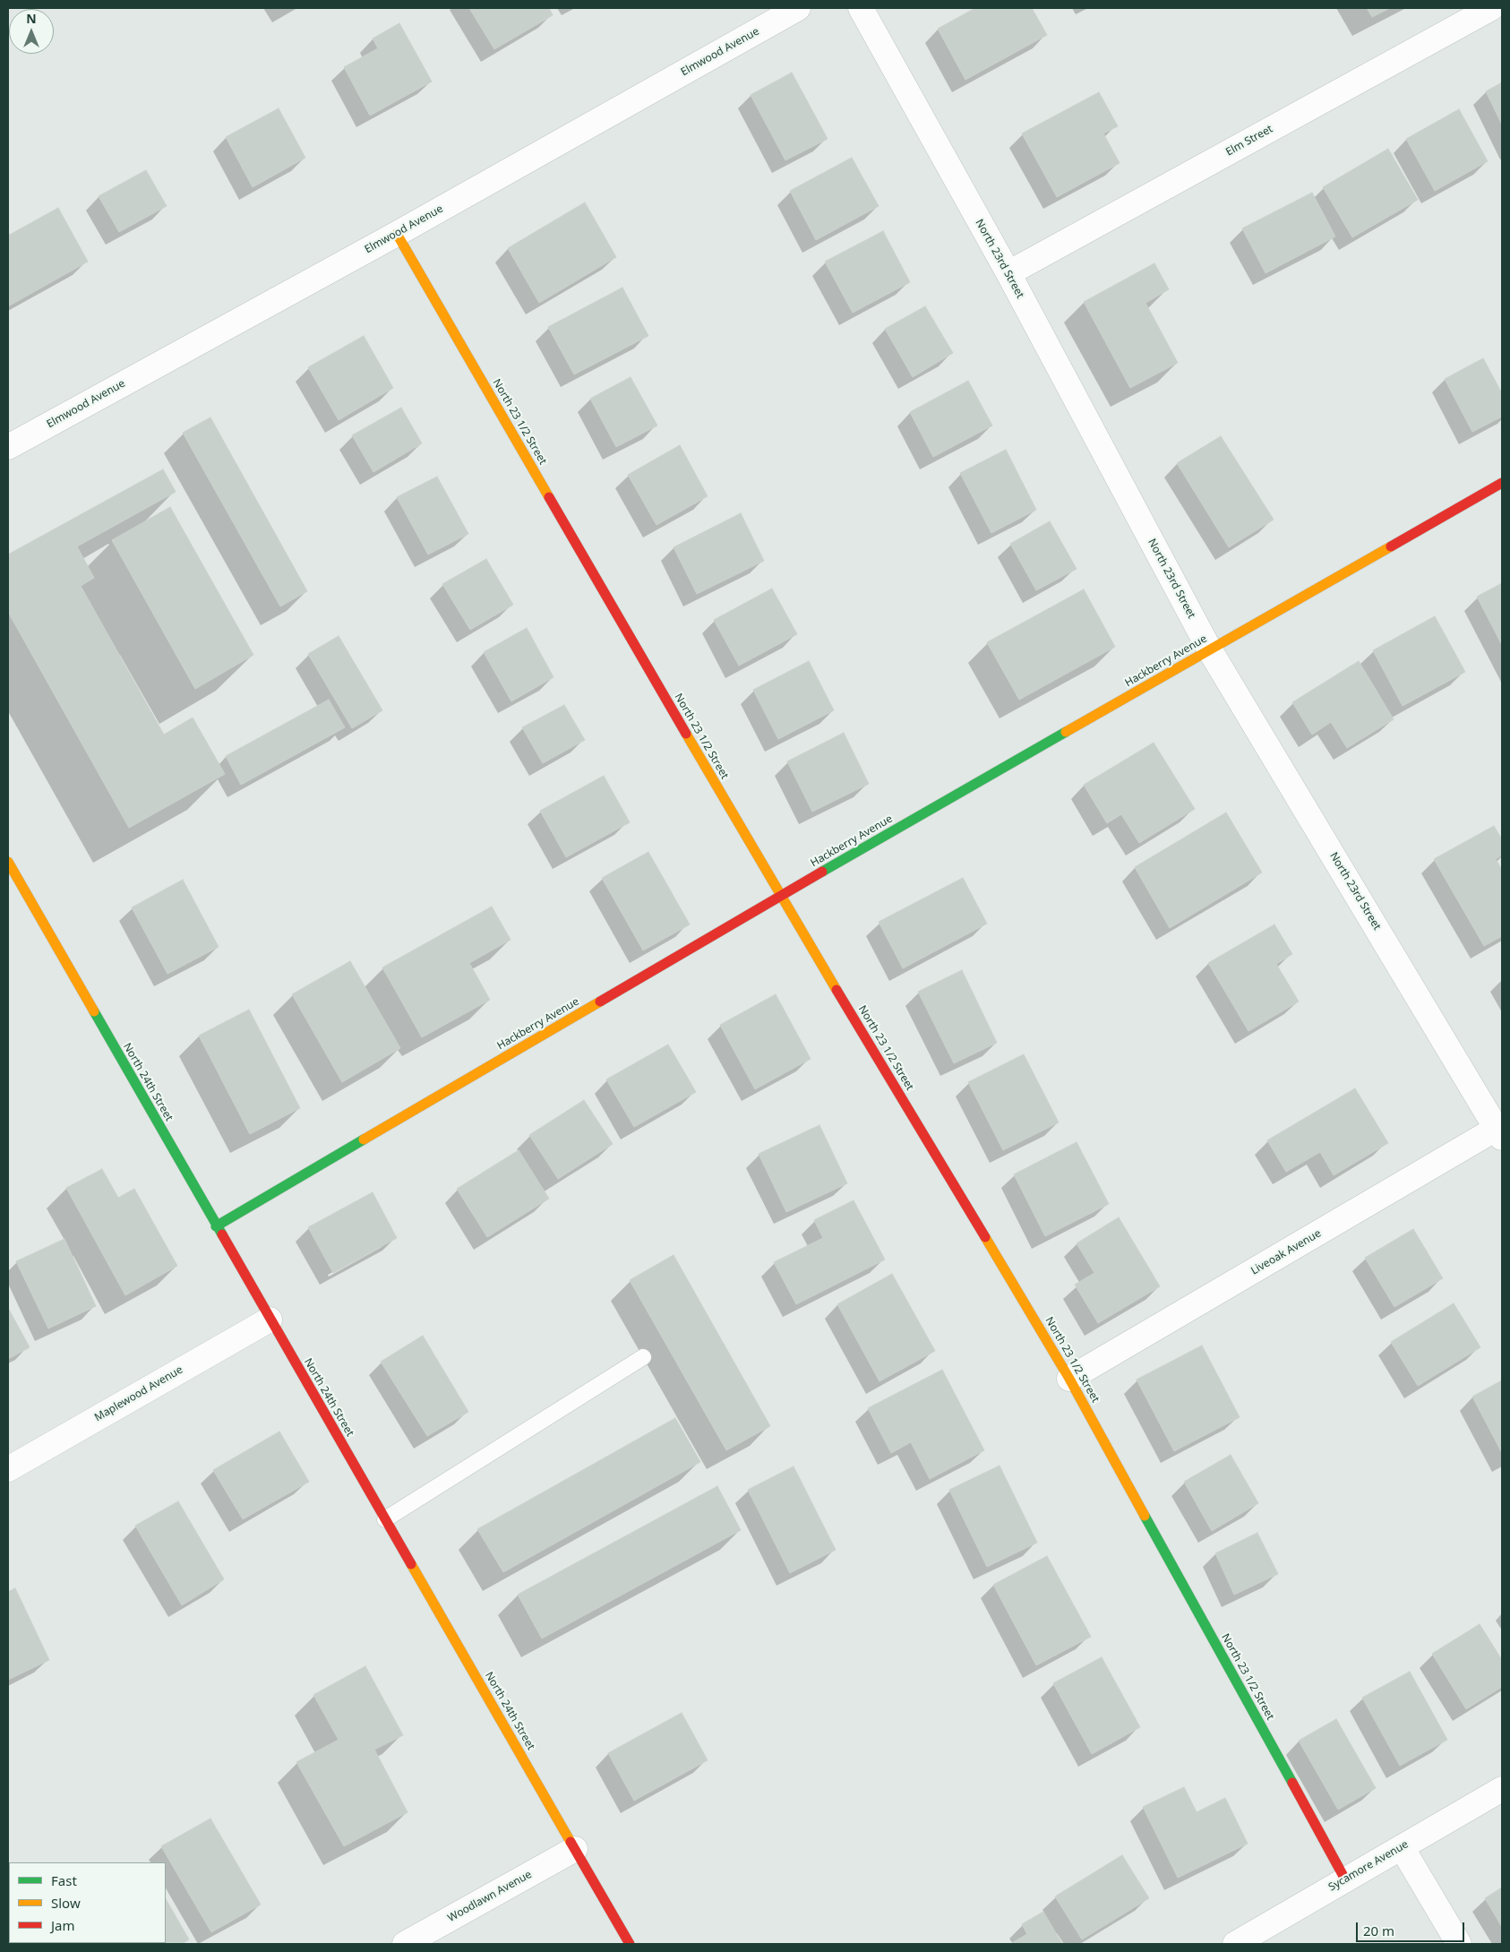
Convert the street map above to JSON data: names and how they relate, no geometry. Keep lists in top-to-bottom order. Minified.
{"streets":{"street":["Elmwood Avenue","Elm Street","North 23rd Street","North 23 1/2 Street","Hackberry Avenue","North 24th Street","Liveoak Avenue","Maplewood Avenue","Sycamore Avenue","Woodlawn Avenue"]},"crossings":[["Elmwood Avenue","North 23 1/2 Street"],["Elm Street","North 23rd Street"],["North 23rd Street","Hackberry Avenue"],["North 23rd Street","Liveoak Avenue"],["North 23 1/2 Street","Hackberry Avenue"],["North 23 1/2 Street","Liveoak Avenue"],["North 23 1/2 Street","Sycamore Avenue"],["Hackberry Avenue","North 24th Street"],["North 24th Street","Maplewood Avenue"],["North 24th Street","Woodlawn Avenue"]],"legend":["Fast","Slow","Jam"],"scale_bar":"20 m","north":"top"}
